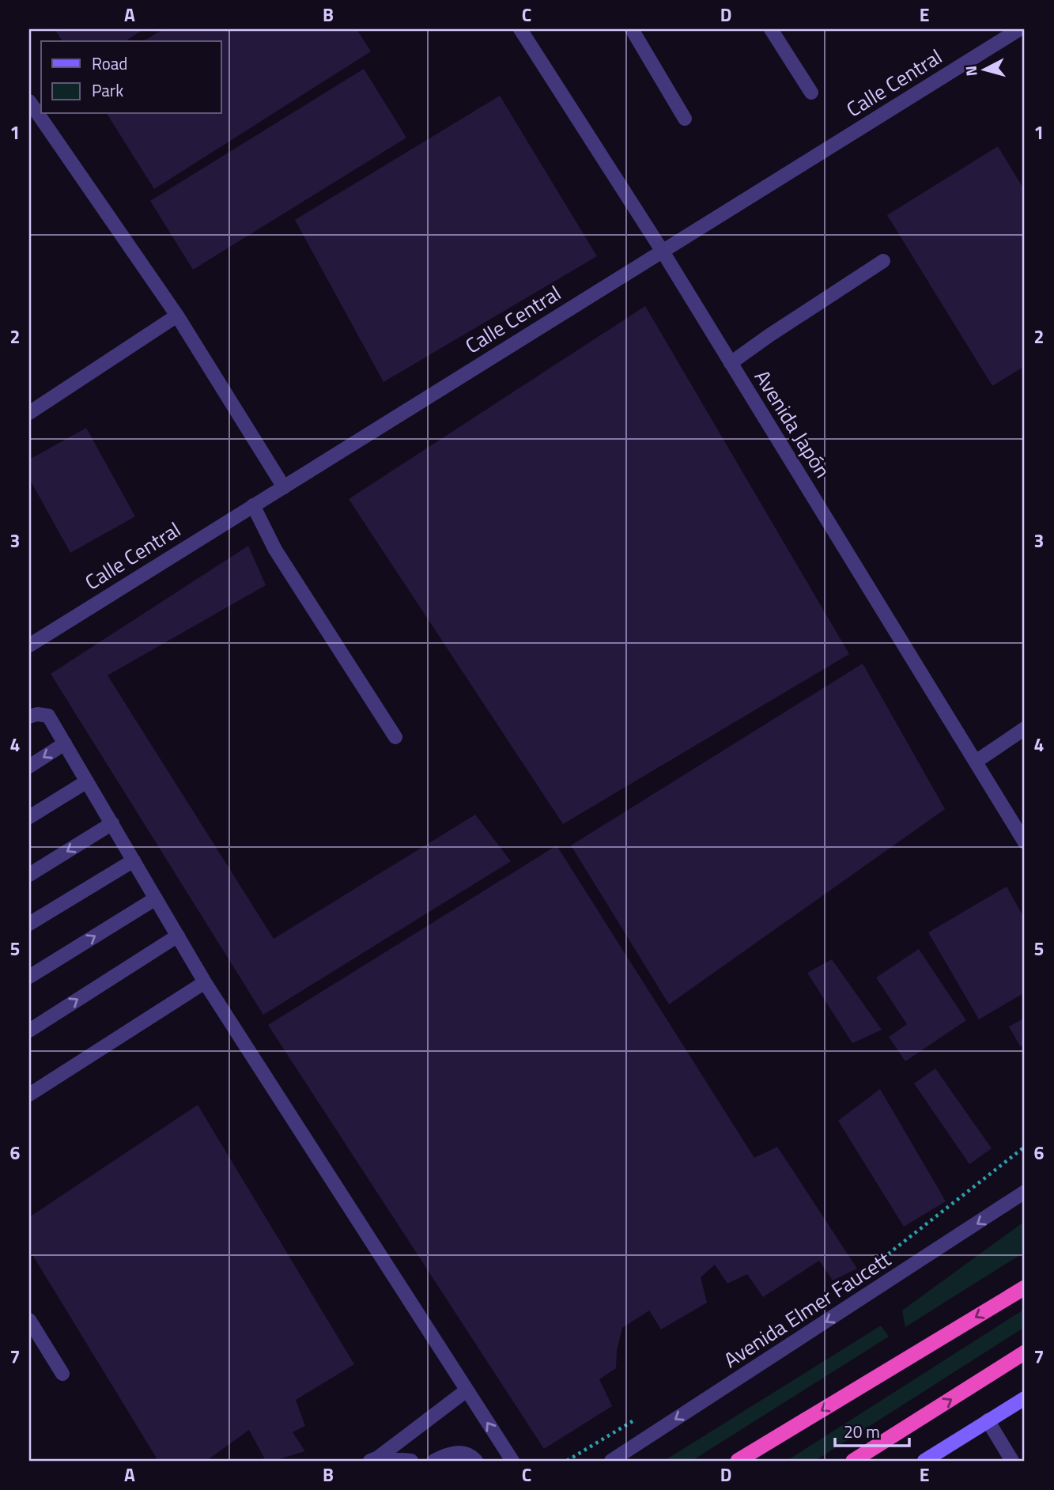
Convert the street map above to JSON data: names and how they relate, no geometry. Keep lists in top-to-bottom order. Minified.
{"streets":{"street":["Calle Central","Avenida Japón","Avenida Elmer Faucett"]},"crossings":[["Calle Central","Avenida Japón"]],"one_way":["Avenida Elmer Faucett"],"legend":["Road","Park"],"scale_bar":"20 m","north":"left","grid":{"columns":["A","B","C","D","E"],"rows":["1","2","3","4","5","6","7"]}}
